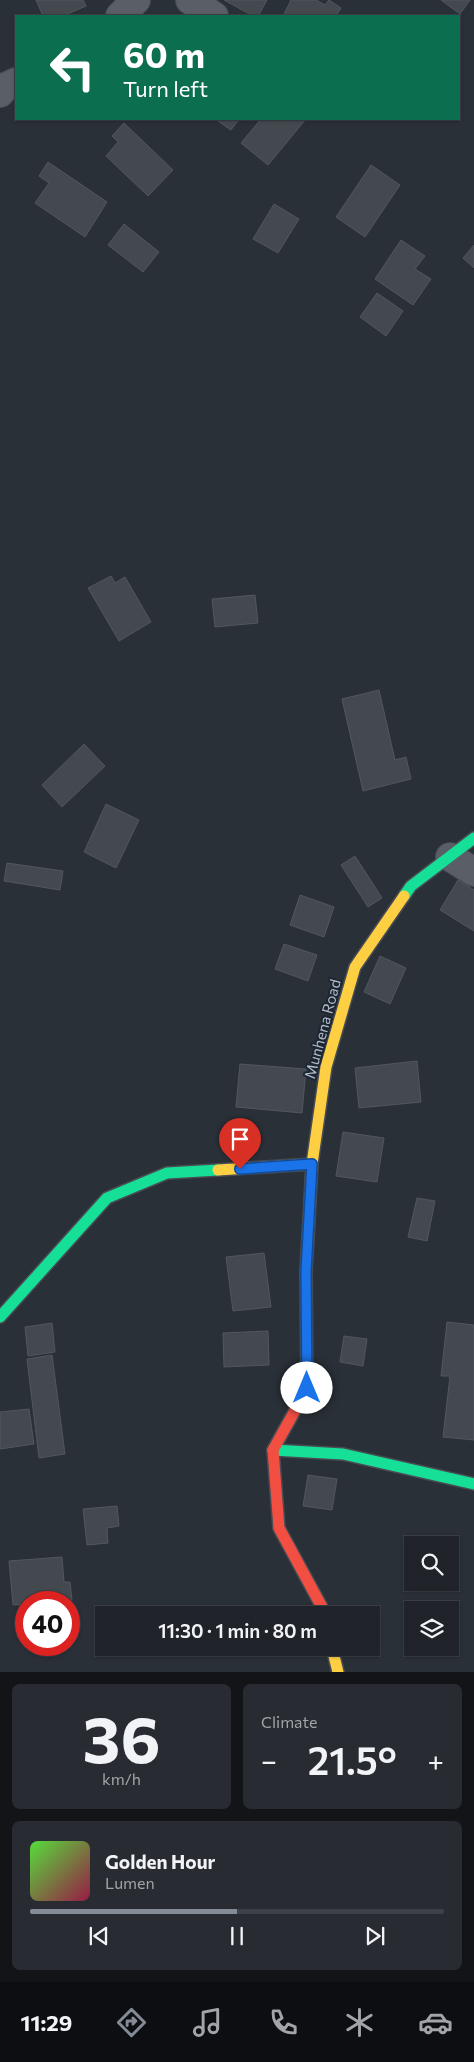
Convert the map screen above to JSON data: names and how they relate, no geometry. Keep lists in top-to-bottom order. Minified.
{"streets":{"street":["Munhena Road"]},"page":{"turn":["60 m","Turn left"],"limit":"40","trip":"11:30 · 1 min · 80 m","tile":[["36","km/h"],"Climate"],"heat":["−","21.5°","+"],"song":["Golden Hour","Lumen"],"tabs":"11:29"}}
